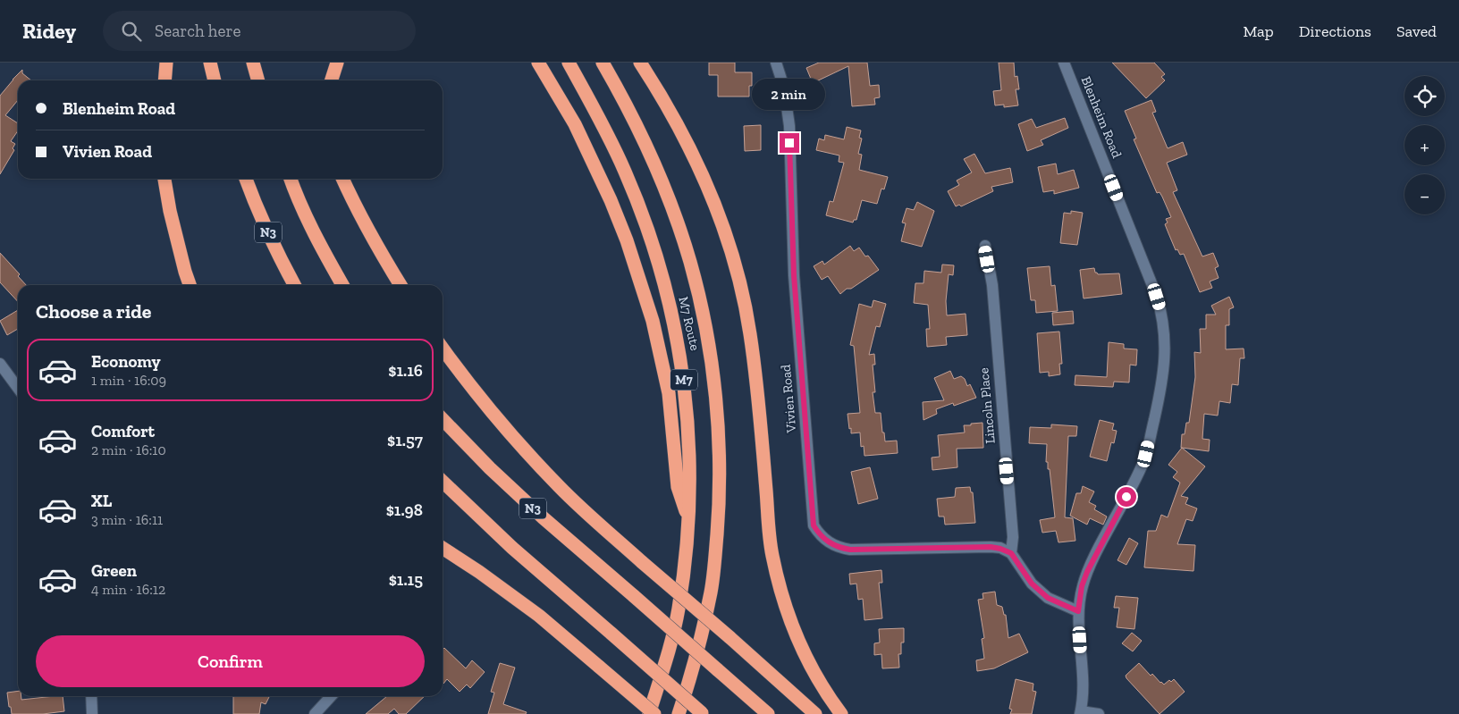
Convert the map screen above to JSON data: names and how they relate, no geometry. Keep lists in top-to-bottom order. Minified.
{"streets":{"highway":["N3","M7 Route","M7"],"street":["Blenheim Road","Vivien Road","Lincoln Place"]},"crossings":[["Vivien Road","Lincoln Place"]],"page":{"header":"Ridey","search":"Search here","nav":["Map","Directions","Saved"],"map_buttons":["+","−"],"bubble":"2 min","banner":["Blenheim Road","Vivien Road"],"heading":"Choose a ride","list":[{"name":"Economy","note":"1 min · 16:09","value":"$1.16"},{"name":"Comfort","note":"2 min · 16:10","value":"$1.57"},{"name":"XL","note":"3 min · 16:11","value":"$1.98"},{"name":"Green","note":"4 min · 16:12","value":"$1.15"}],"buttons":"Confirm"}}
